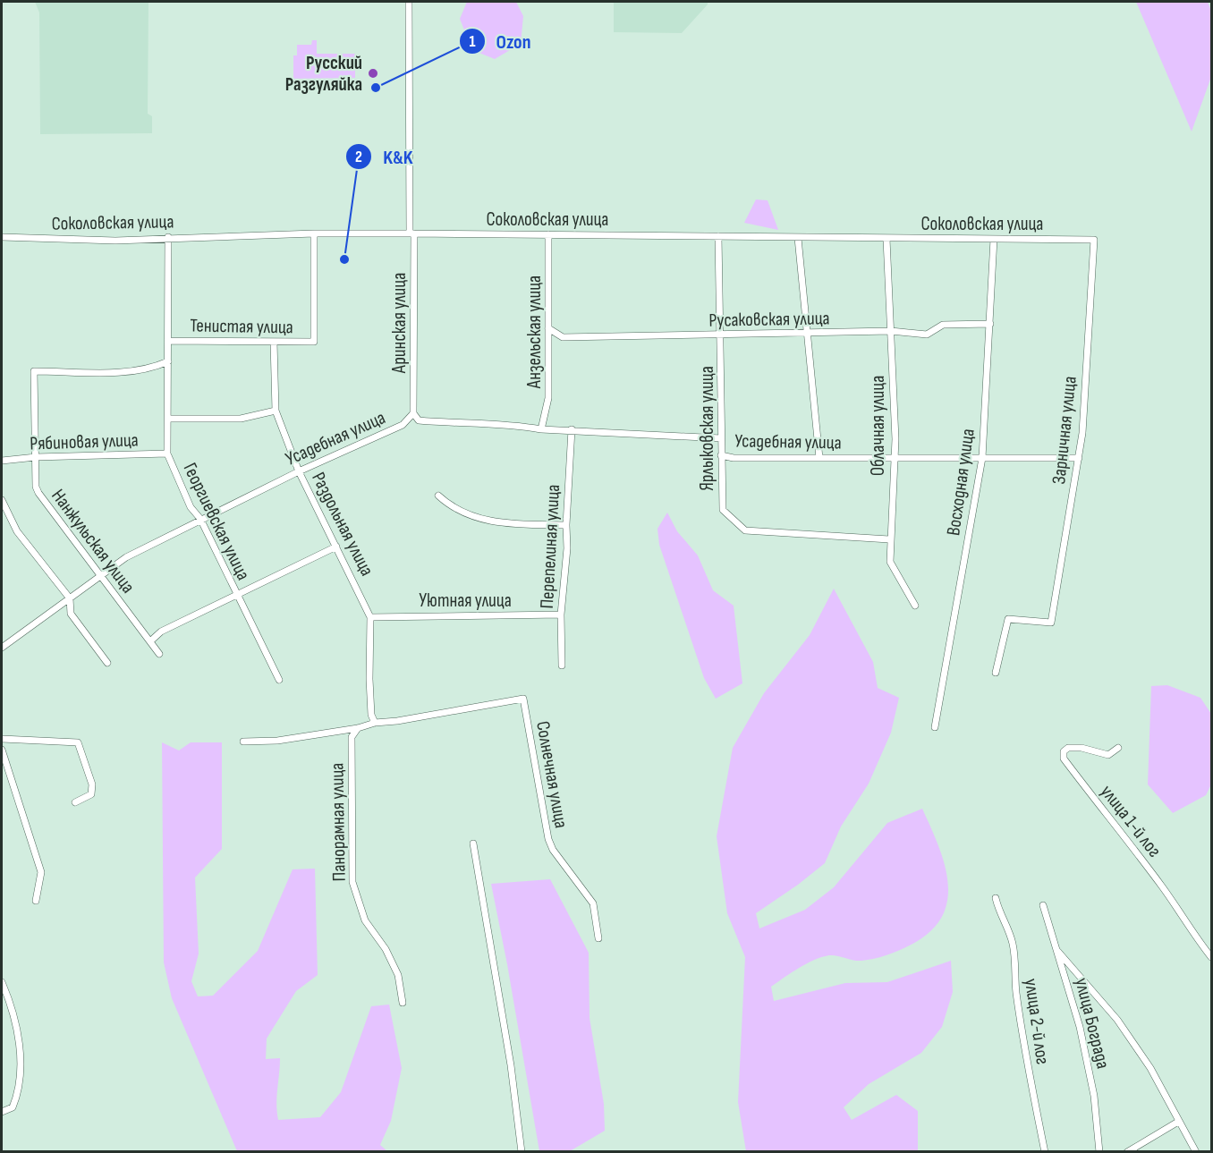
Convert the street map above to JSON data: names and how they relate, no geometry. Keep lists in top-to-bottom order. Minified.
{"streets":{"street":["Соколовская улица","Русаковская улица","Аринская улица","Тенистая улица","Анзельская улица","Облачная улица","Ярлыковская улица","Зарничная улица","Усадебная улица","Рябиновая улица","Восходная улица","Георгиевская улица","Раздольная улица","Нанжульская улица","Перепелиная улица","Уютная улица","Солнечная улица","улица 1-й лог","Панорамная улица","улица 2-й лог","улица Бограда"]},"crossings":[["Соколовская улица","Аринская улица"],["Соколовская улица","Тенистая улица"],["Соколовская улица","Анзельская улица"],["Соколовская улица","Облачная улица"],["Соколовская улица","Ярлыковская улица"],["Соколовская улица","Зарничная улица"],["Соколовская улица","Восходная улица"],["Соколовская улица","Георгиевская улица"],["Русаковская улица","Анзельская улица"],["Русаковская улица","Облачная улица"],["Русаковская улица","Ярлыковская улица"],["Русаковская улица","Восходная улица"],["Аринская улица","Усадебная улица"],["Тенистая улица","Георгиевская улица"],["Тенистая улица","Раздольная улица"],["Анзельская улица","Усадебная улица"],["Облачная улица","Ярлыковская улица"],["Облачная улица","Усадебная улица"],["Ярлыковская улица","Усадебная улица"],["Зарничная улица","Усадебная улица"],["Усадебная улица","Восходная улица"],["Усадебная улица","Георгиевская улица"],["Усадебная улица","Раздольная улица"],["Усадебная улица","Нанжульская улица"],["Усадебная улица","Перепелиная улица"],["Рябиновая улица","Георгиевская улица"],["Рябиновая улица","Нанжульская улица"],["Георгиевская улица","Нанжульская улица"],["Раздольная улица","Уютная улица"],["Раздольная улица","Солнечная улица"],["Перепелиная улица","Уютная улица"]],"places":["Русский Разгуляйка","Ozon","K&K"]}
